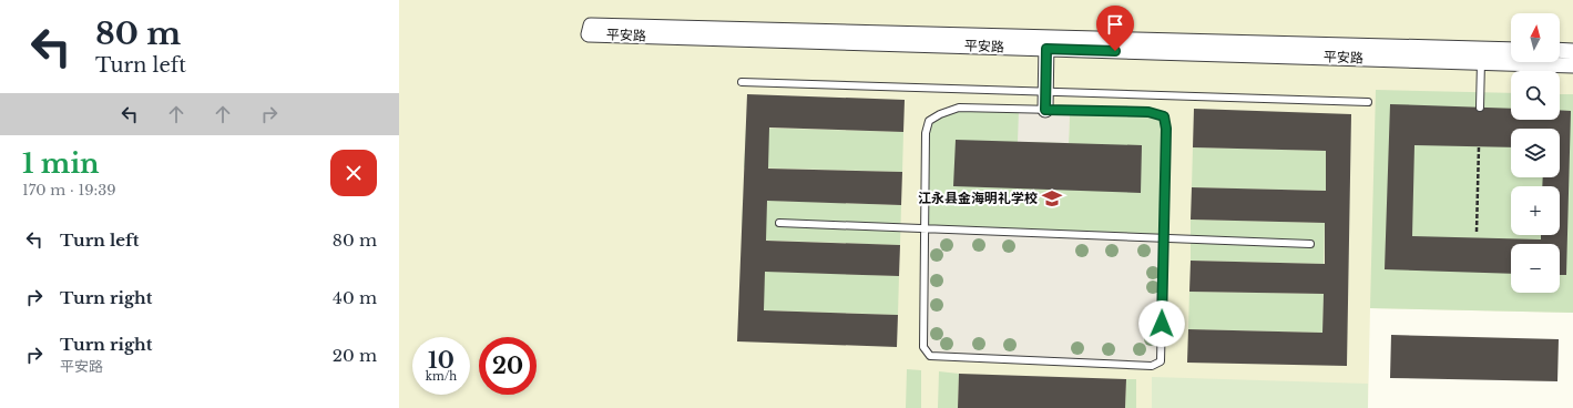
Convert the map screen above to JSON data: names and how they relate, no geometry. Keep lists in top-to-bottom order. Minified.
{"streets":{"street":["平安路"]},"places":{"school or university":["江永县金海明礼学校"]},"north":"top","page":{"turn":["80 m","Turn left"],"map_buttons":["+","−"],"heading":["1 min","170 m · 19:39"],"list":[{"name":"Turn left","value":"80 m"},{"name":"Turn right","value":"40 m"},{"name":"Turn right","note":"平安路","value":"20 m"}],"speed":"10 km/h","limit":"20"}}
